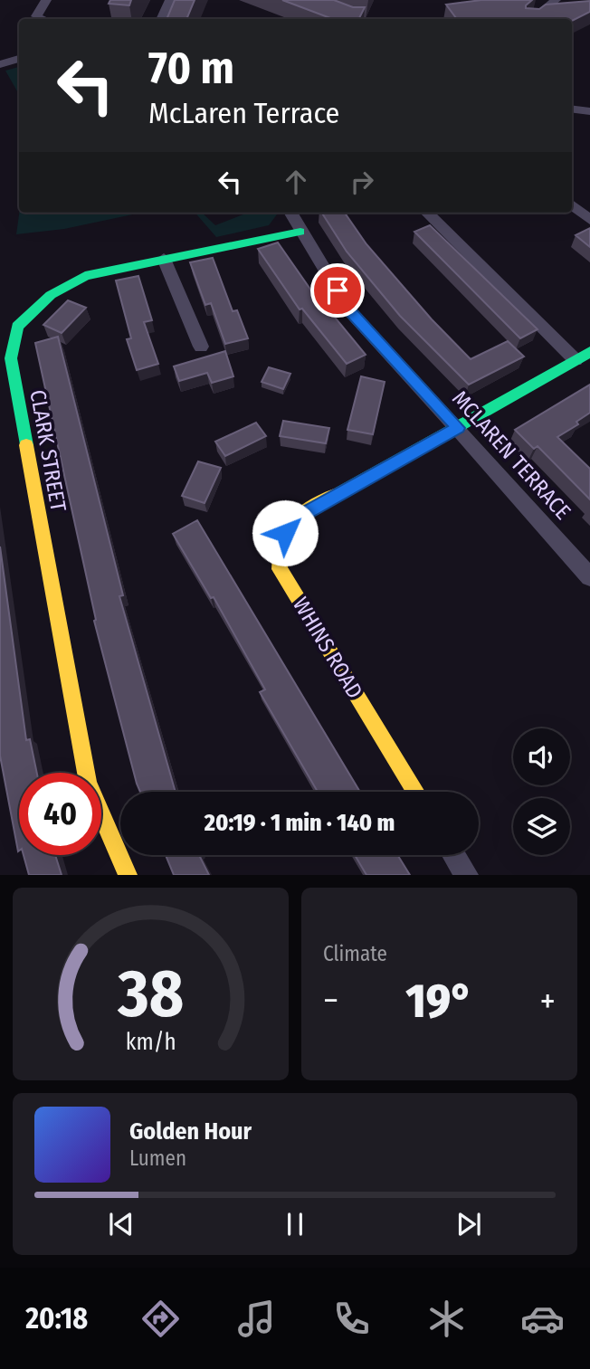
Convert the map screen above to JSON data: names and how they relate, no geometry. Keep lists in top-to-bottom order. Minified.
{"streets":{"street":["CLARK STREET","MCLAREN TERRACE","WHINS ROAD"]},"crossings":[["CLARK STREET","MCLAREN TERRACE"],["MCLAREN TERRACE","WHINS ROAD"]],"page":{"turn":["70 m","McLaren Terrace"],"limit":"40","trip":"20:19 · 1 min · 140 m","tile":"Climate","heat":["−","19°","+"],"song":["Golden Hour","Lumen"],"tabs":"20:18","gauge":["38","km/h"]}}
